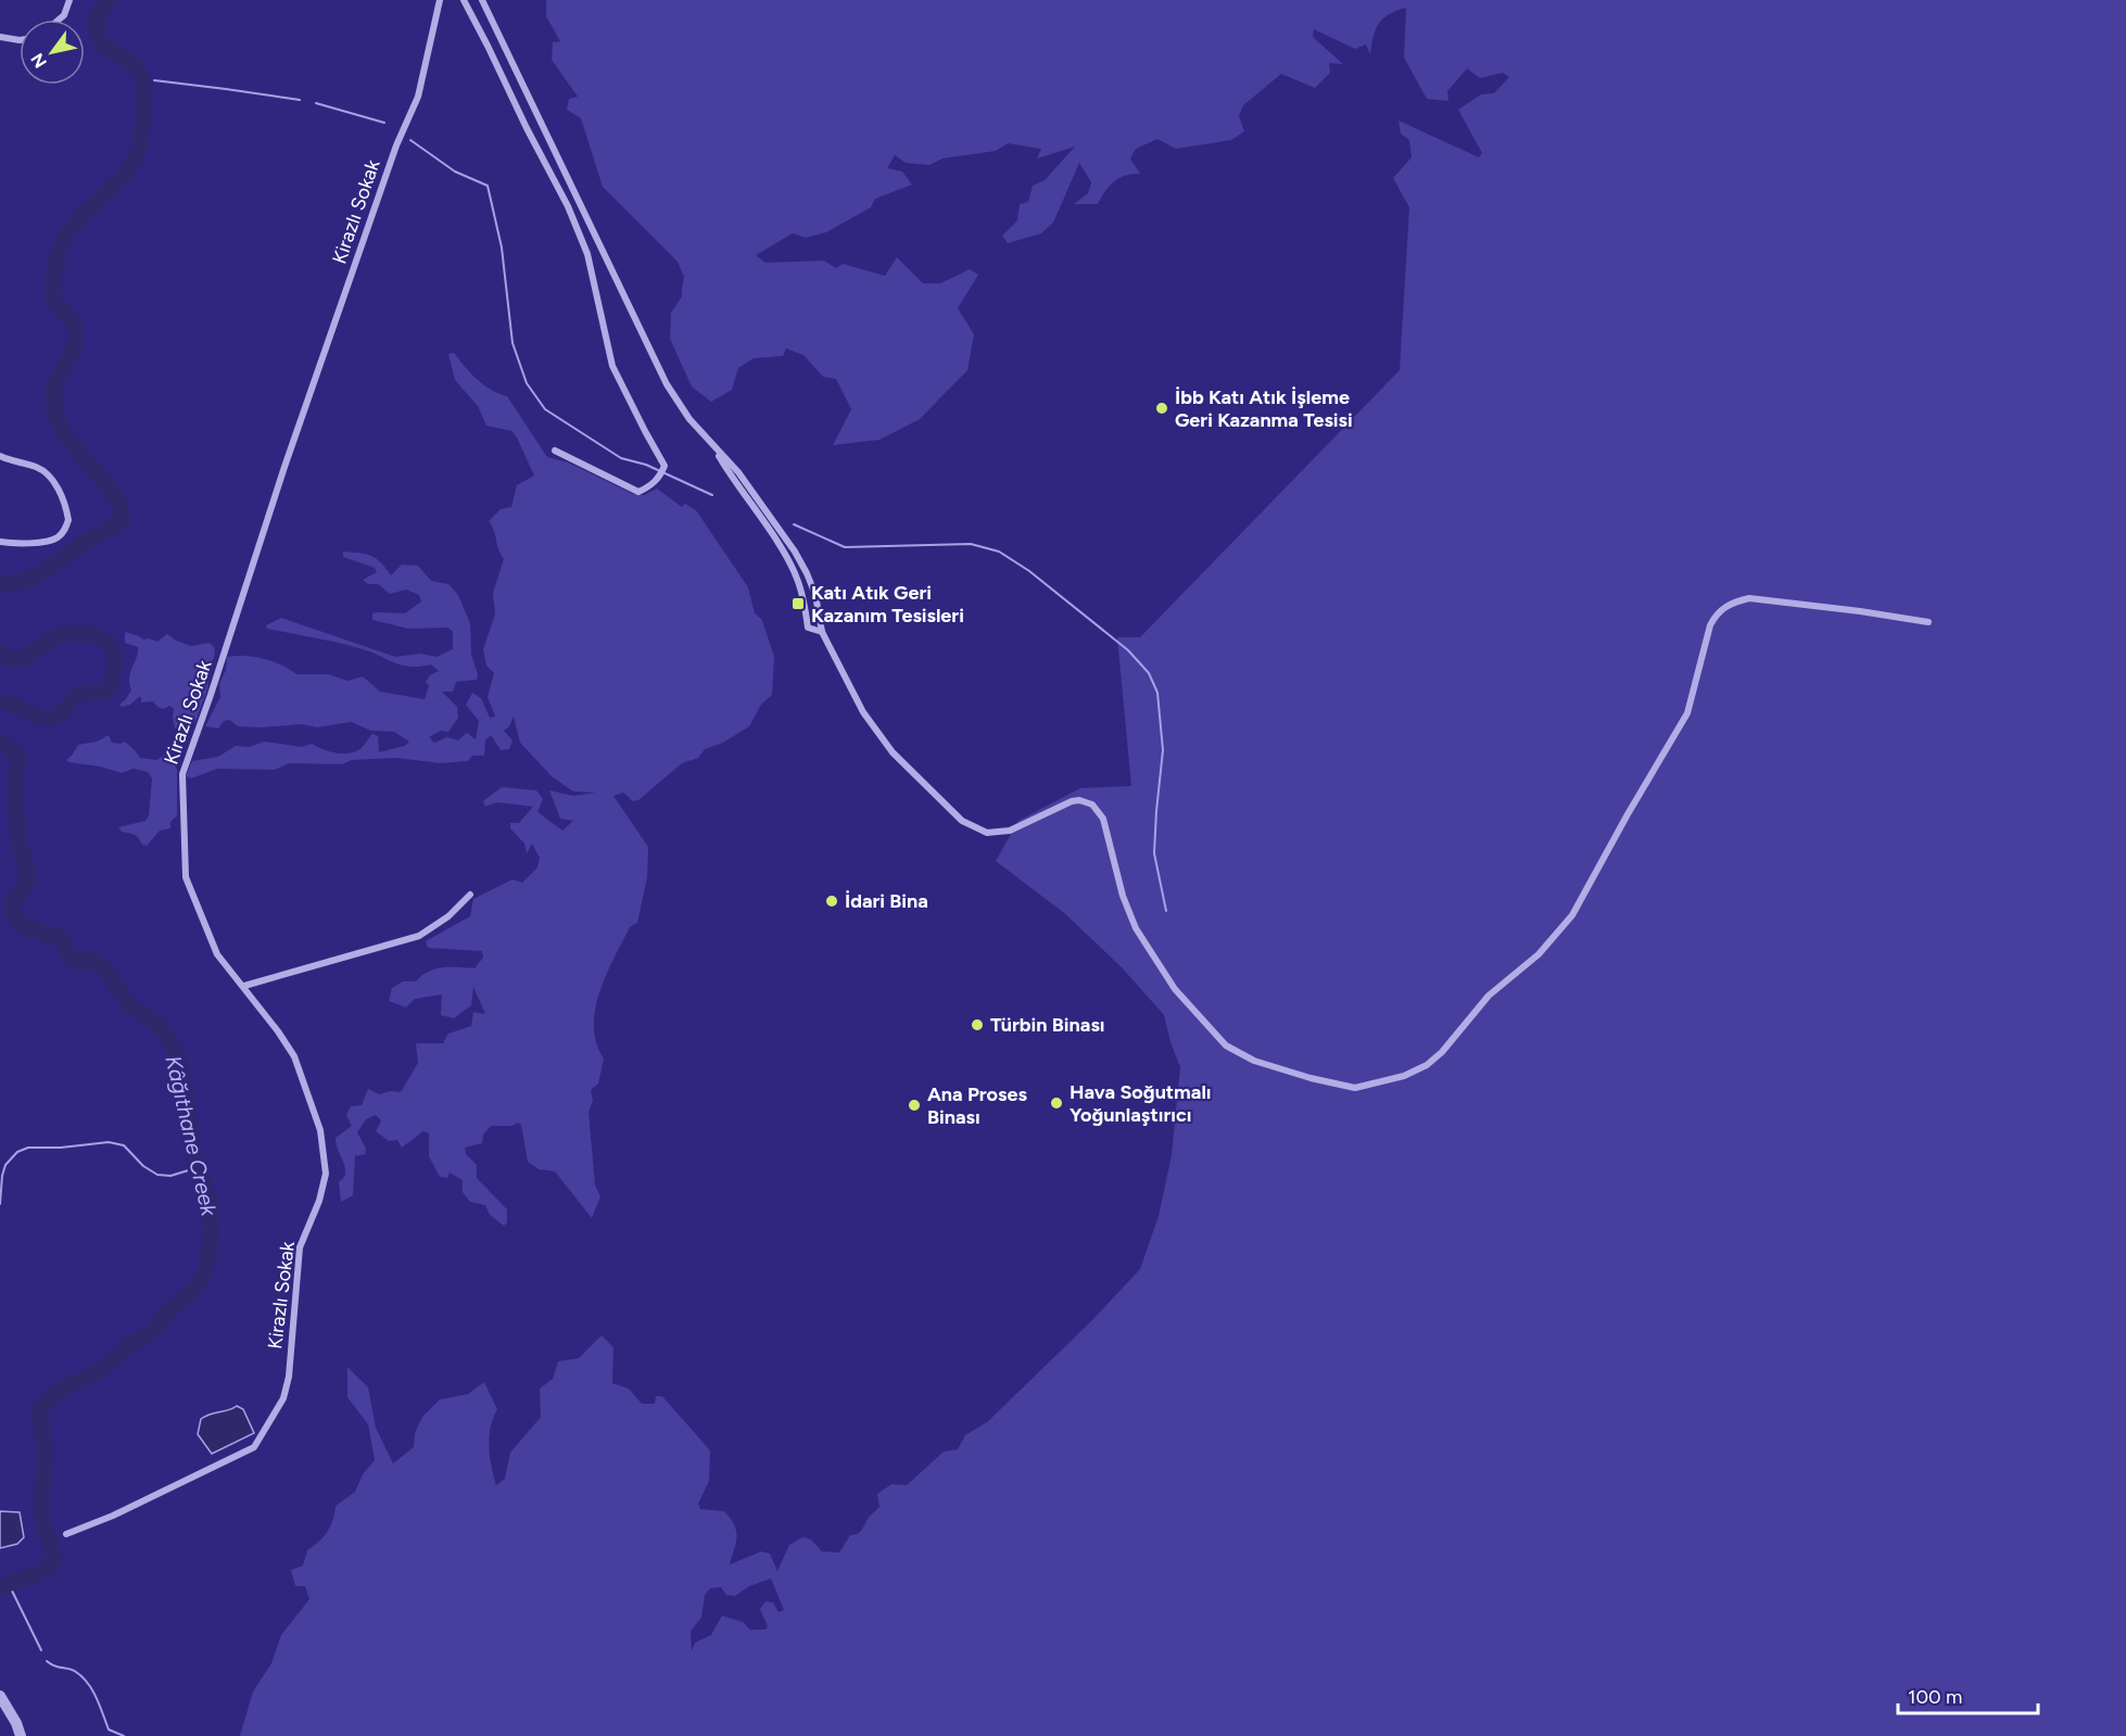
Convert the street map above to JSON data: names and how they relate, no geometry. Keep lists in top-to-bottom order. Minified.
{"streets":{"street":["Kirazlı Sokak"]},"water":["Kâğıthane Creek"],"places":{"other":["İbb Katı Atık İşleme Geri Kazanma Tesisi","İdari Bina","Türbin Binası","Hava Soğutmalı Yoğunlaştırıcı","Ana Proses Binası"],"transit":["Katı Atık Geri Kazanım Tesisleri"]},"scale_bar":"100 m","north":"bottom left"}
